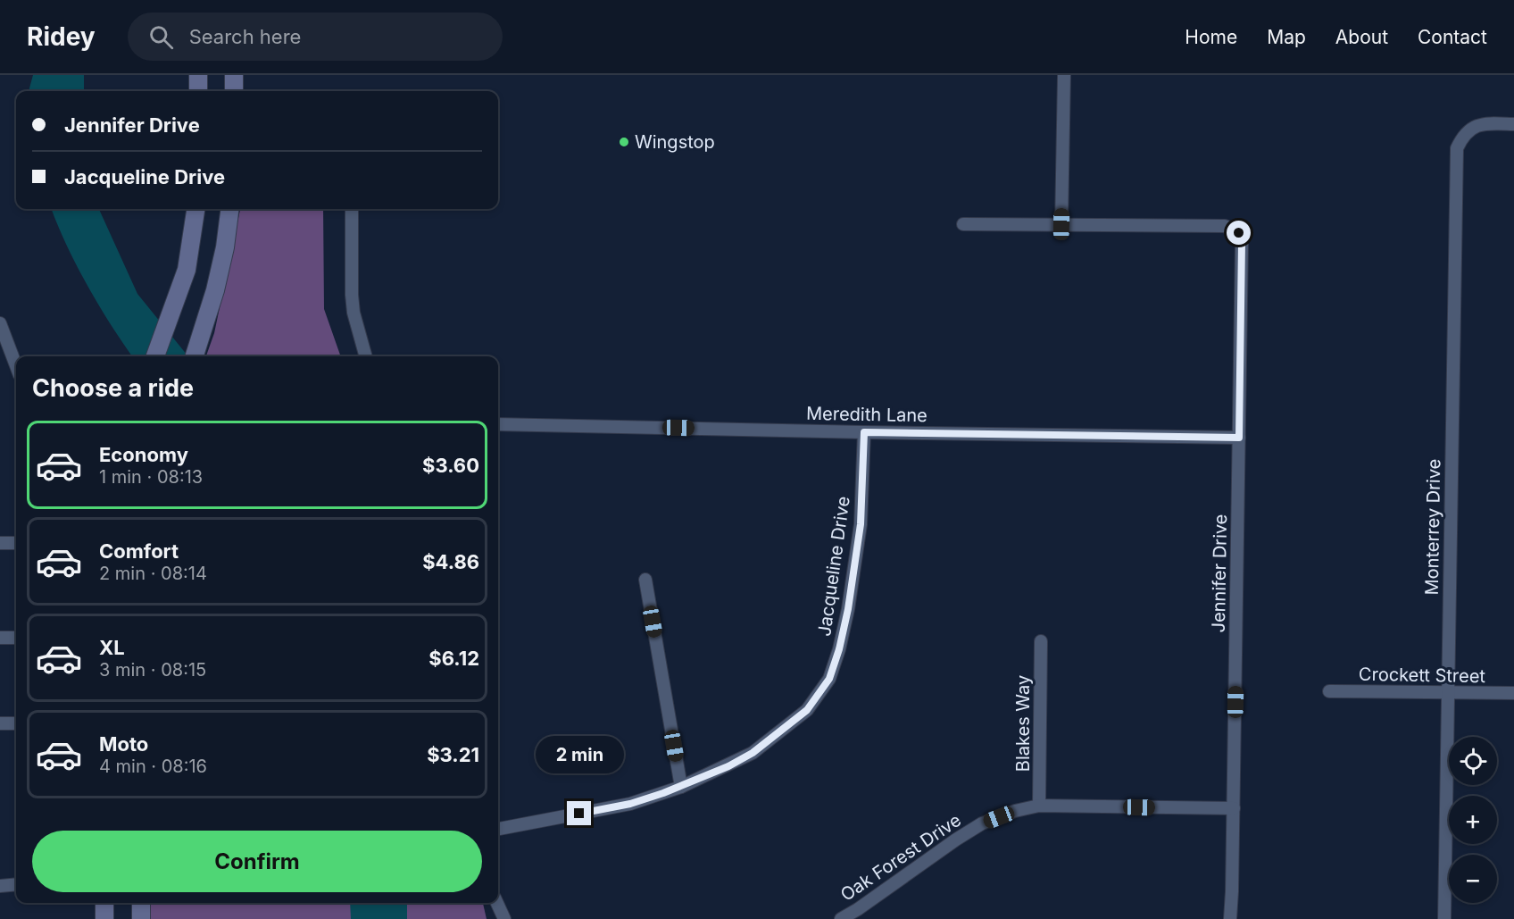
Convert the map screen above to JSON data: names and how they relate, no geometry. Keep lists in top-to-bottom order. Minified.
{"streets":{"street":["Meredith Lane","Monterrey Drive","Jacqueline Drive","Jennifer Drive","Crockett Street","Blakes Way","Oak Forest Drive"]},"crossings":[["Meredith Lane","Jacqueline Drive"],["Meredith Lane","Jennifer Drive"],["Monterrey Drive","Crockett Street"],["Jennifer Drive","Oak Forest Drive"],["Blakes Way","Oak Forest Drive"]],"places":["Wingstop"],"page":{"header":"Ridey","search":"Search here","nav":["Home","Map","About","Contact"],"banner":["Jennifer Drive","Jacqueline Drive"],"heading":"Choose a ride","list":[{"name":"Economy","note":"1 min · 08:13","value":"$3.60"},{"name":"Comfort","note":"2 min · 08:14","value":"$4.86"},{"name":"XL","note":"3 min · 08:15","value":"$6.12"},{"name":"Moto","note":"4 min · 08:16","value":"$3.21"}],"bubble":"2 min","map_buttons":["+","−"],"buttons":"Confirm"}}
